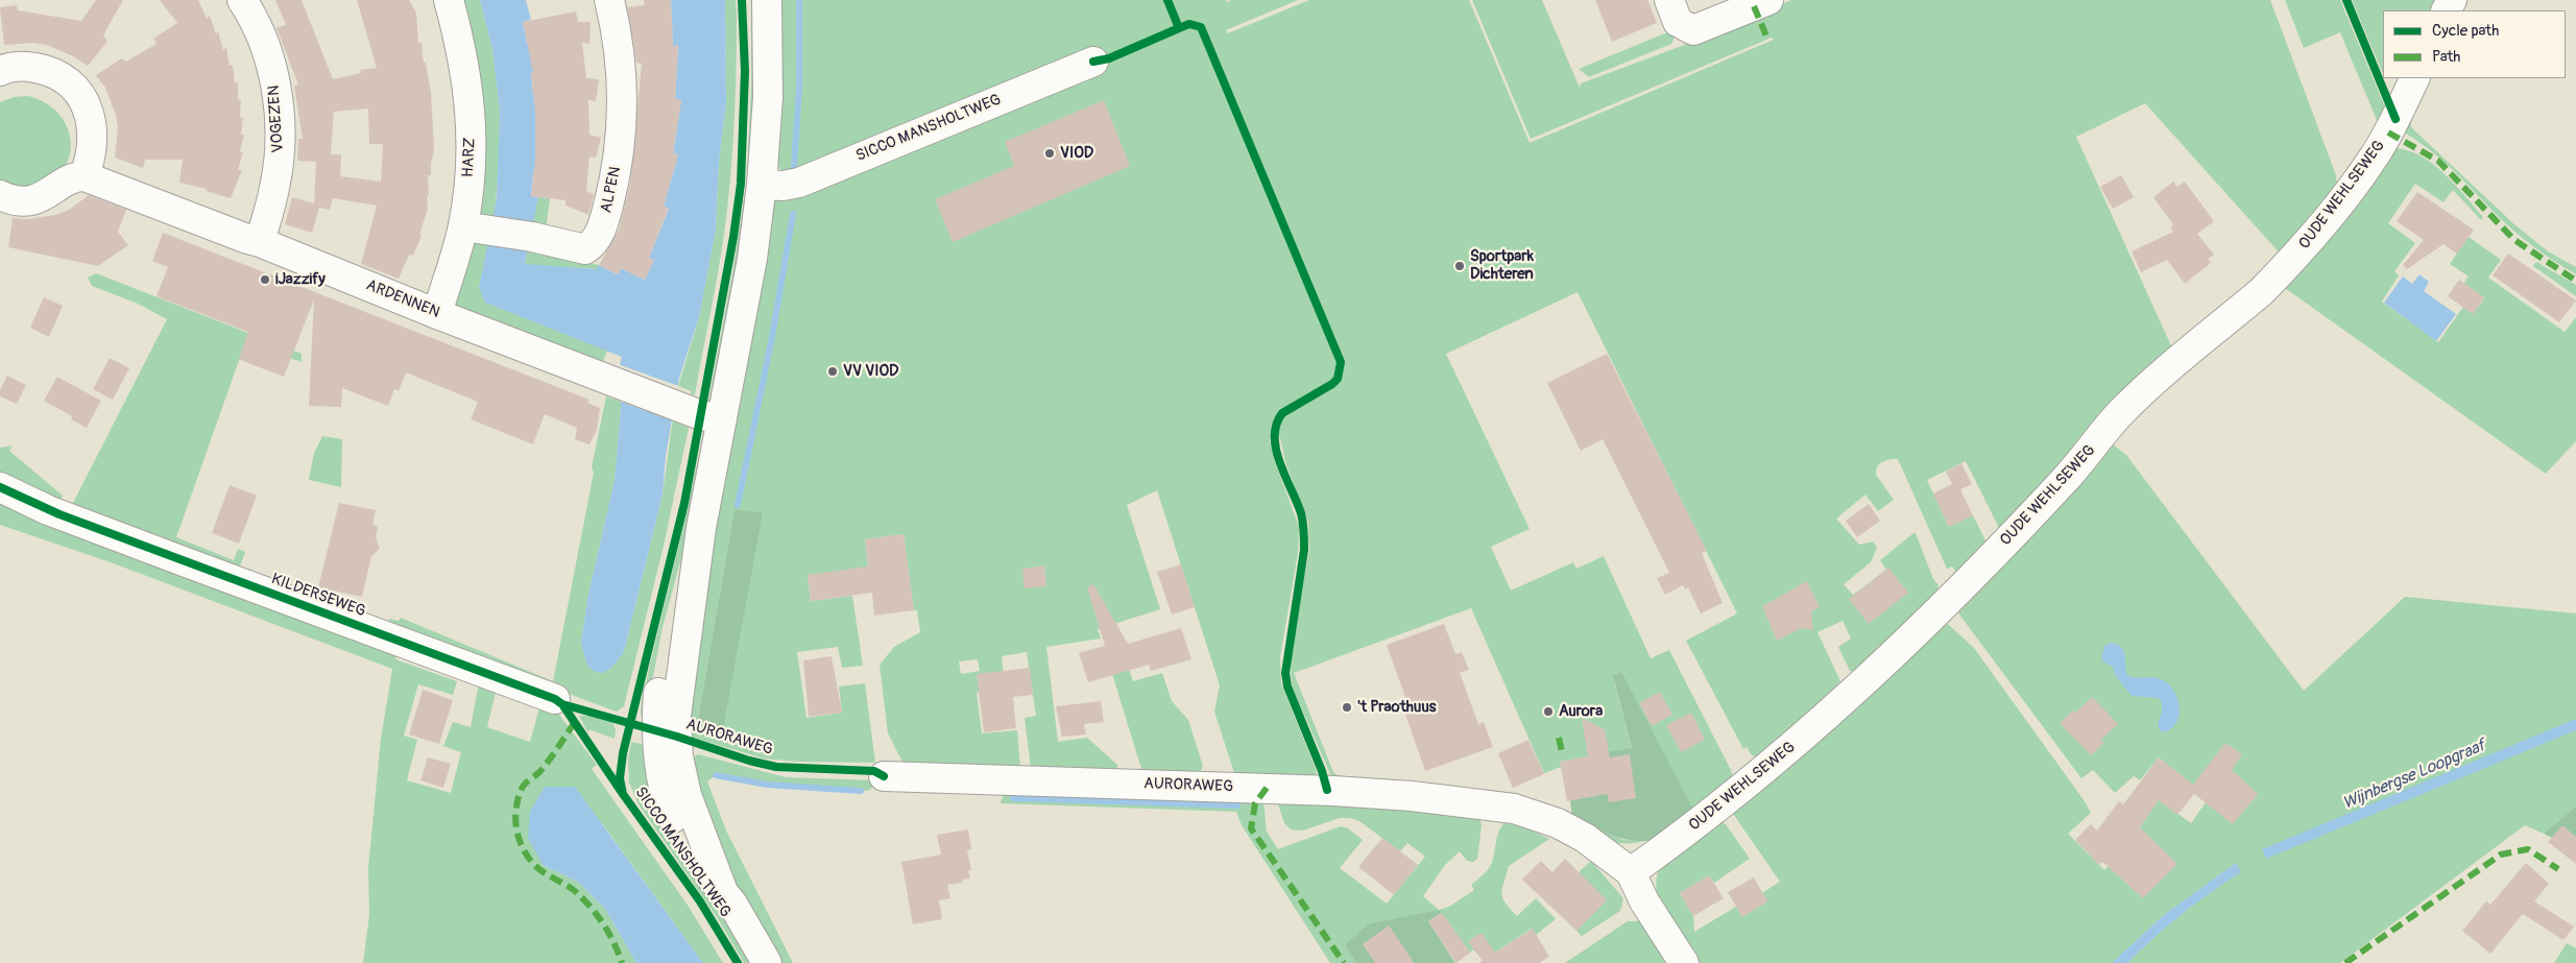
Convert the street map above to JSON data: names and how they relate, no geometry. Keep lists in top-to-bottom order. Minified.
{"streets":{"street":["VOGEZEN","SICCO MANSHOLTWEG","HARZ","ALPEN","OUDE WEHLSEWEG","ARDENNEN","KILDERSEWEG","AURORAWEG"]},"crossings":[["VOGEZEN","ARDENNEN"],["SICCO MANSHOLTWEG","ARDENNEN"],["HARZ","ALPEN"],["HARZ","ARDENNEN"],["OUDE WEHLSEWEG","AURORAWEG"]],"water":["Wijnbergse Loopgraaf"],"places":["VIOD","Sportpark Dichteren","iJazzify","VV VIOD","'t Praothuus","Aurora"],"legend":["Cycle path","Path"]}
